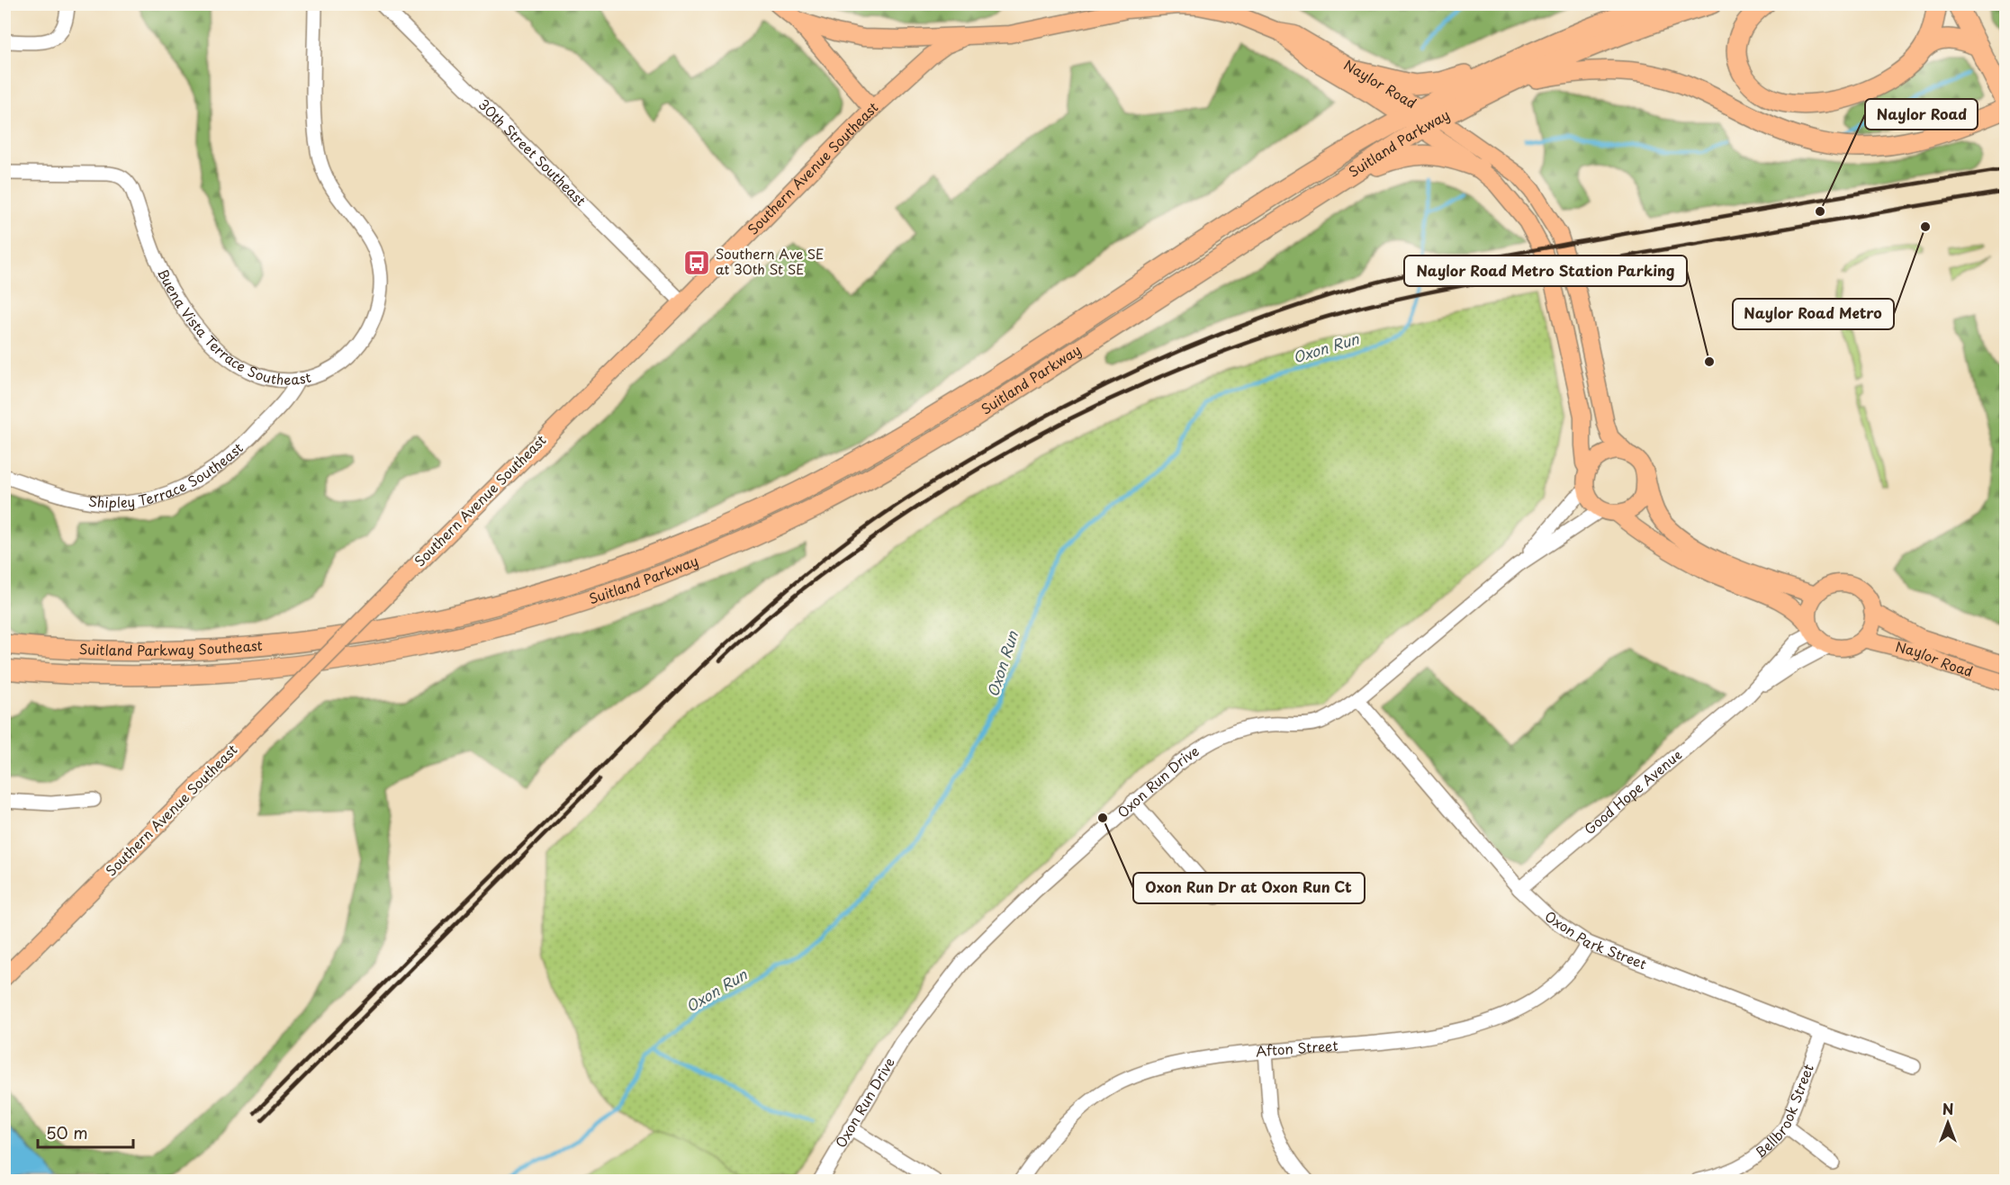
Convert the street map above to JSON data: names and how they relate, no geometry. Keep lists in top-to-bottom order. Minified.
{"streets":{"highway":["Suitland Parkway","Suitland Parkway Southeast"],"main road":["Naylor Road","Southern Avenue Southeast"],"street":["30th Street Southeast","Buena Vista Terrace Southeast","Shipley Terrace Southeast","Oxon Run Drive","Good Hope Avenue","Oxon Park Street","Afton Street","Bellbrook Street"]},"crossings":[["Naylor Road","Suitland Parkway"],["Naylor Road","Southern Avenue Southeast"],["Naylor Road","Oxon Run Drive"],["Naylor Road","Good Hope Avenue"],["Suitland Parkway","Suitland Parkway Southeast"],["30th Street Southeast","Southern Avenue Southeast"],["Buena Vista Terrace Southeast","Shipley Terrace Southeast"],["Oxon Run Drive","Oxon Park Street"],["Good Hope Avenue","Oxon Park Street"],["Oxon Park Street","Afton Street"],["Oxon Park Street","Bellbrook Street"]],"water":["Oxon Run"],"places":{"other":["Naylor Road","Naylor Road Metro","Naylor Road Metro Station Parking","Oxon Run Dr at Oxon Run Ct"],"bus stop":["Southern Ave SE at 30th St SE"]},"scale_bar":"50 m","north":"top"}
